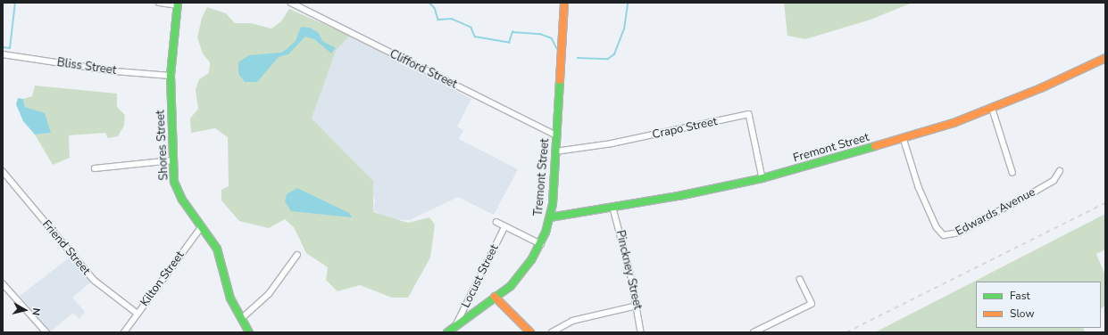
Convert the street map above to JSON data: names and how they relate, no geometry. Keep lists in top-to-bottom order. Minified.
{"streets":{"street":["Bliss Street","Clifford Street","Crapo Street","Shores Street","Fremont Street","Tremont Street","Edwards Avenue","Friend Street","Pinckney Street","Locust Street","Kilton Street"]},"crossings":[["Bliss Street","Shores Street"],["Clifford Street","Tremont Street"],["Crapo Street","Fremont Street"],["Crapo Street","Tremont Street"],["Shores Street","Kilton Street"],["Fremont Street","Tremont Street"],["Fremont Street","Edwards Avenue"],["Fremont Street","Pinckney Street"],["Tremont Street","Locust Street"],["Friend Street","Kilton Street"]],"legend":["Fast","Slow"],"north":"right"}
